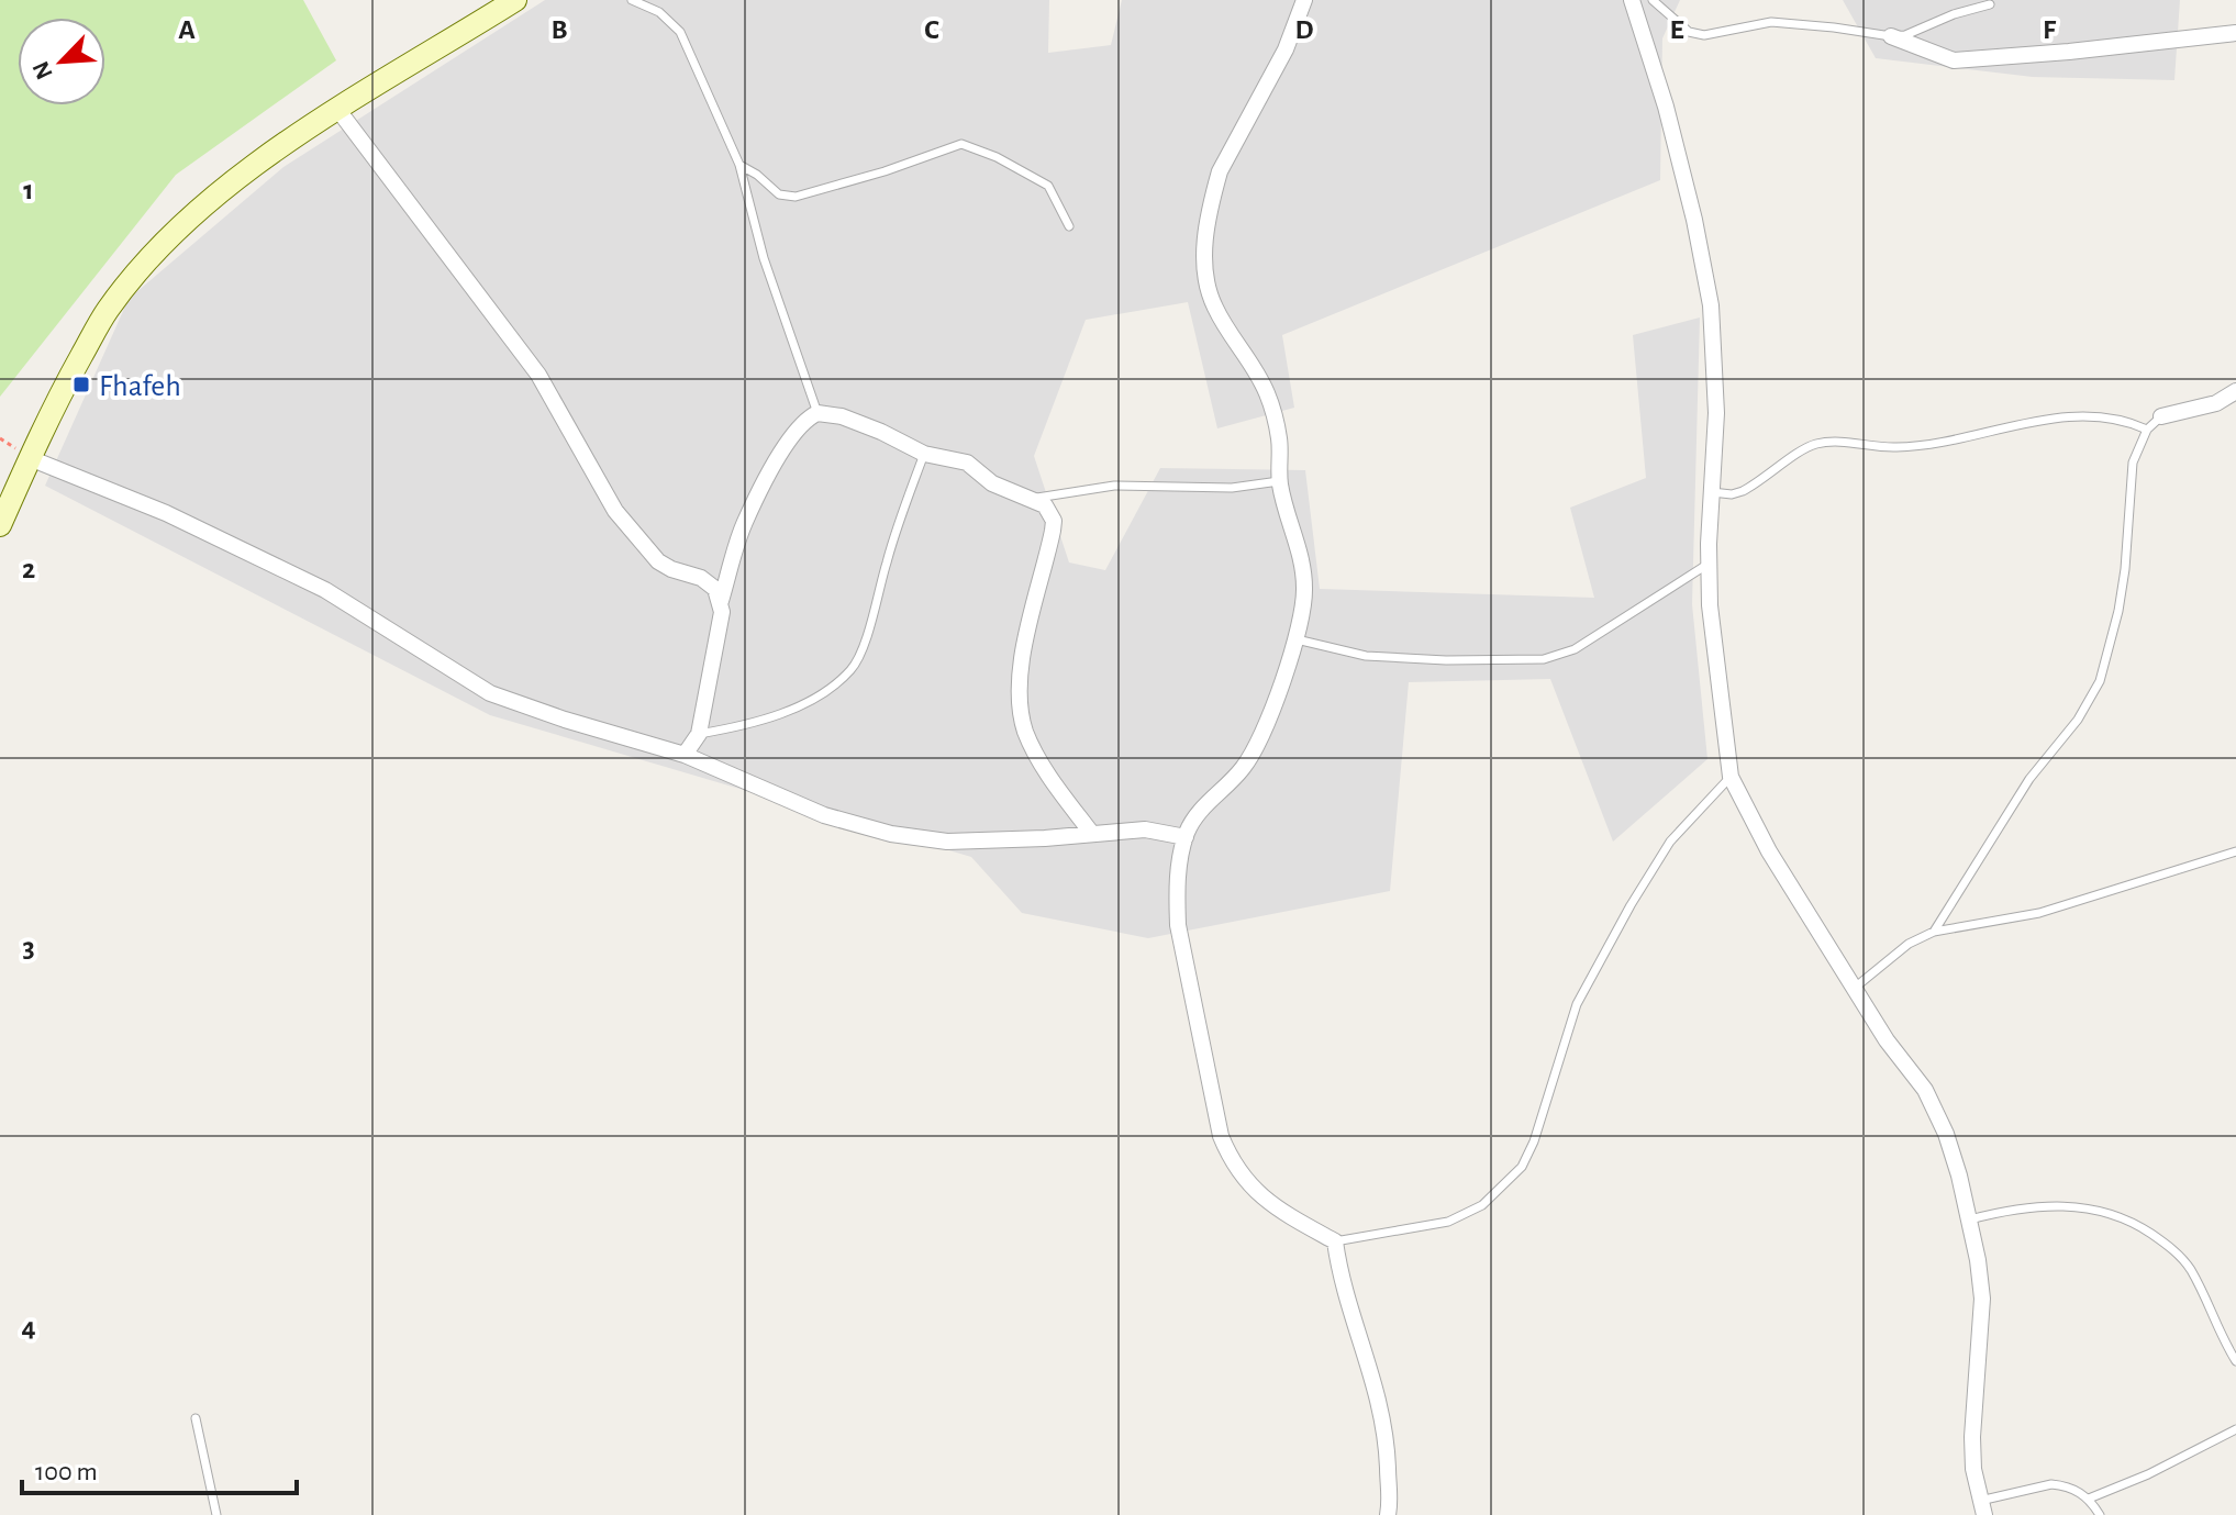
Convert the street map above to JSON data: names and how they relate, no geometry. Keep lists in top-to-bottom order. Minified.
{"places":{"transit":["Fhafeh"]},"scale_bar":"100 m","north":"bottom left","grid":{"columns":["A","B","C","D","E","F"],"rows":["1","2","3","4"]}}
